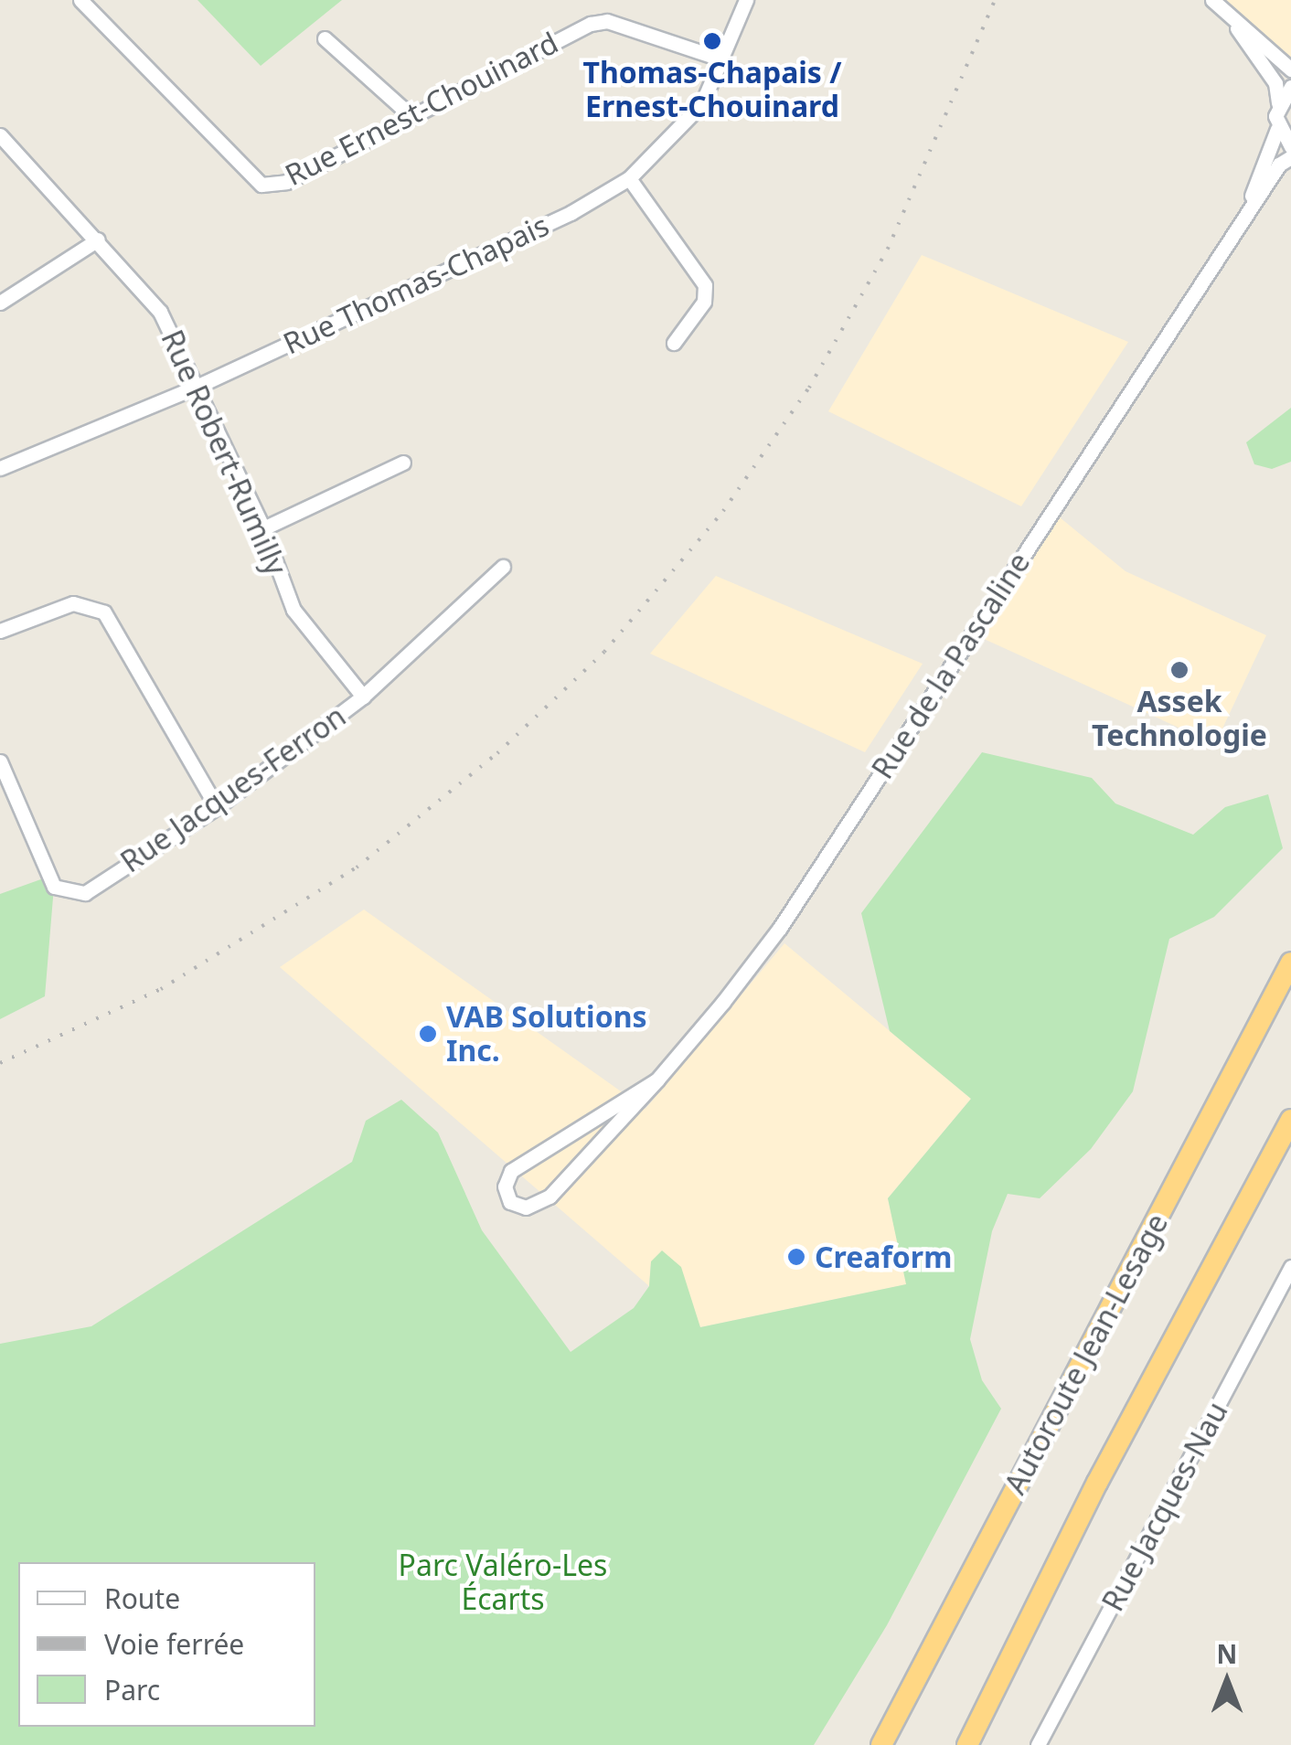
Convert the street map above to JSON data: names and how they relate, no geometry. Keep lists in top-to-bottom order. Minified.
{"streets":{"highway":["Autoroute Jean-Lesage"],"street":["Rue Ernest-Chouinard","Rue Thomas-Chapais","Rue Robert-Rumilly","Rue de la Pascaline","Rue Jacques-Ferron","Rue Jacques-Nau"]},"crossings":[["Rue Ernest-Chouinard","Rue Thomas-Chapais"],["Rue Thomas-Chapais","Rue Robert-Rumilly"],["Rue Robert-Rumilly","Rue Jacques-Ferron"]],"parks":["Parc Valéro-Les Écarts"],"places":["Thomas-Chapais / Ernest-Chouinard","Assek Technologie","VAB Solutions Inc.","Creaform"],"legend":["Route","Voie ferrée","Parc"],"north":"top"}
